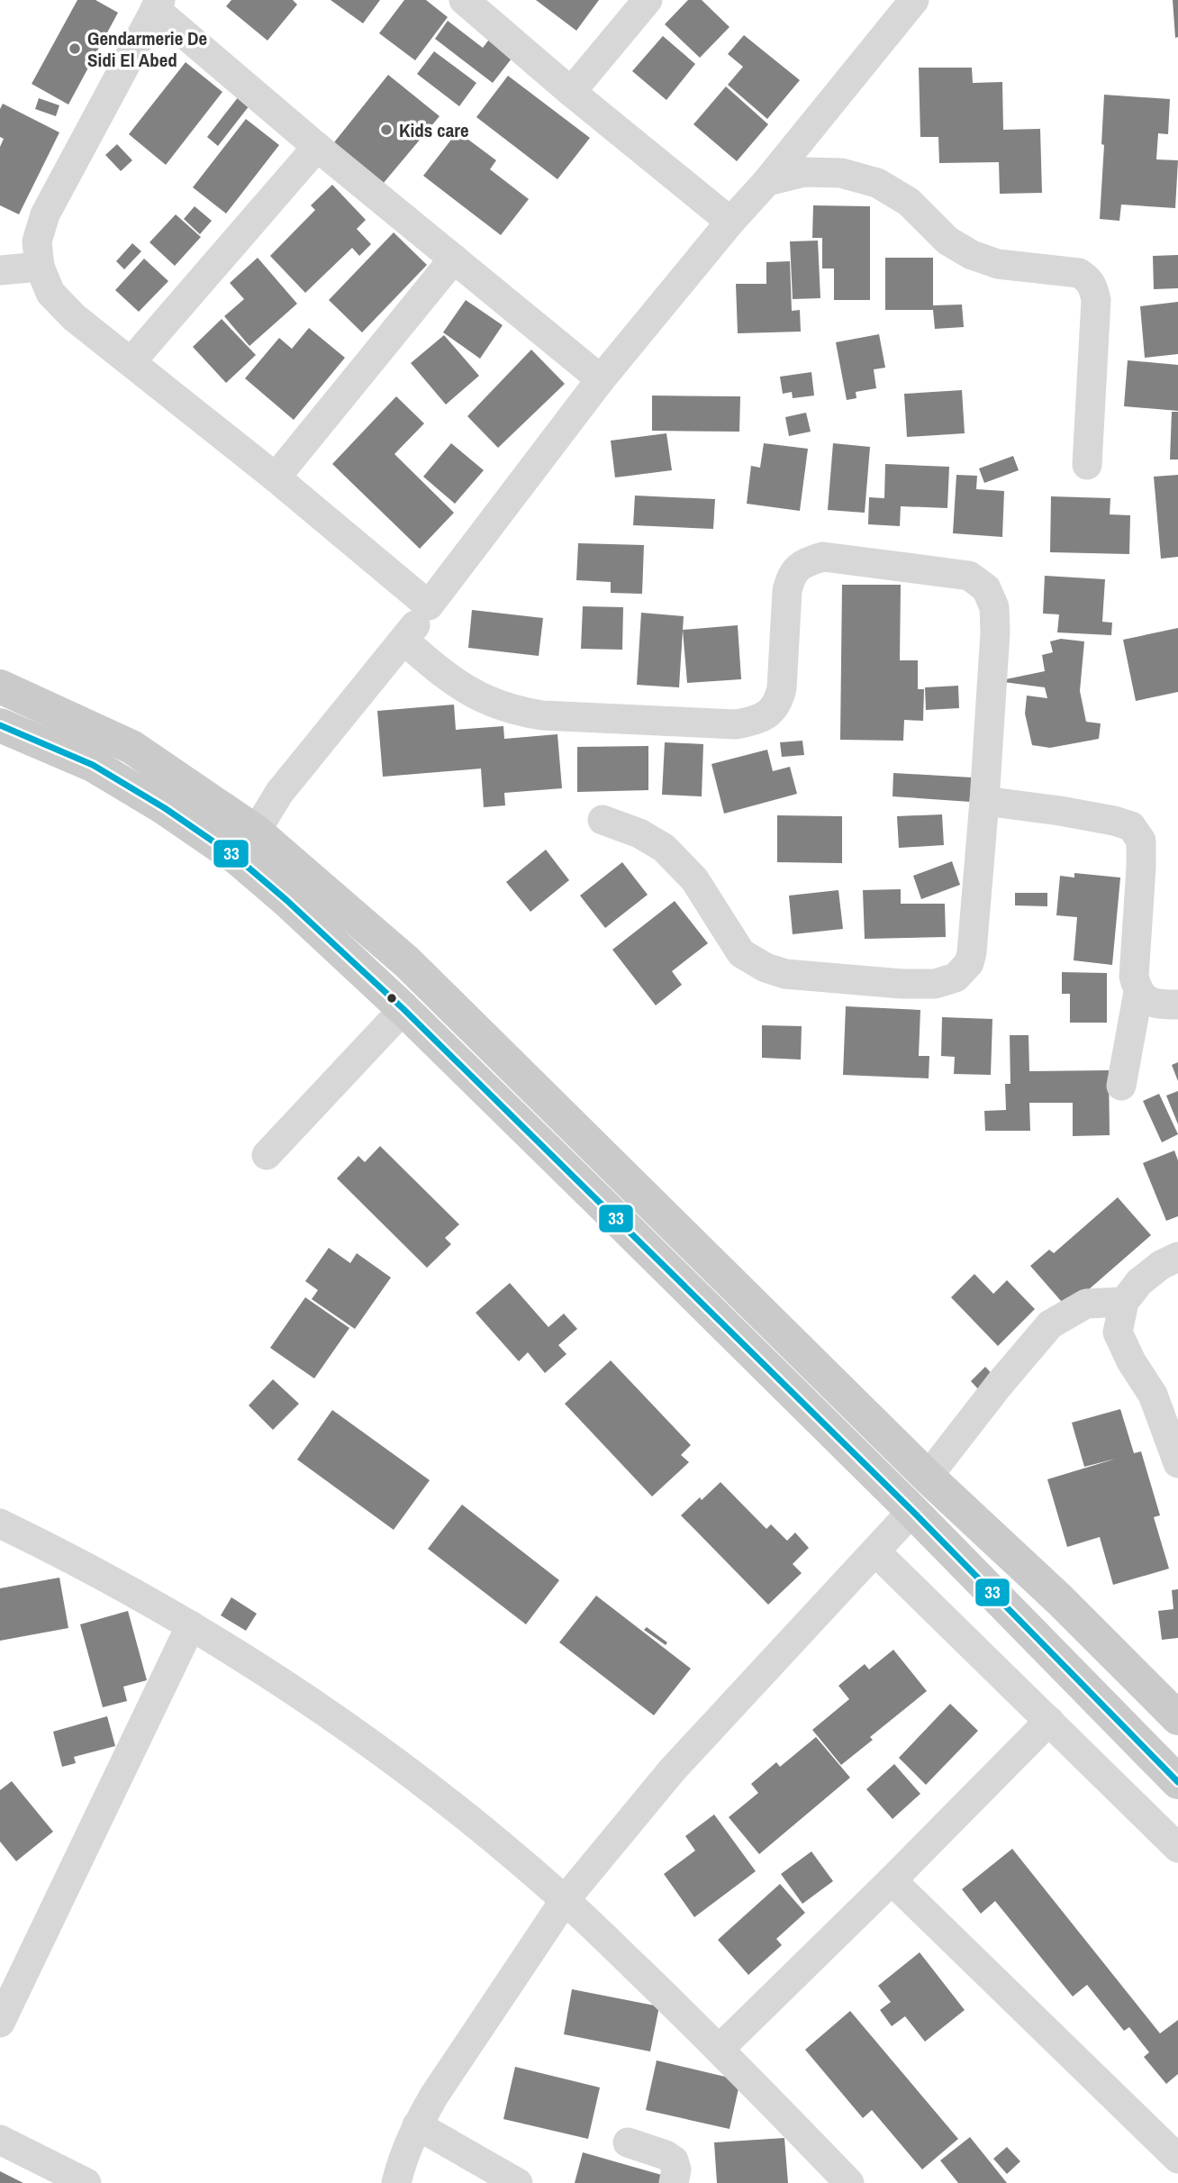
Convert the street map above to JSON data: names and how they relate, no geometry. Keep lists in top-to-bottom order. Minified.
{"places":["Gendarmerie De Sidi El Abed","Kids care"],"lines":["transit line 33"]}
